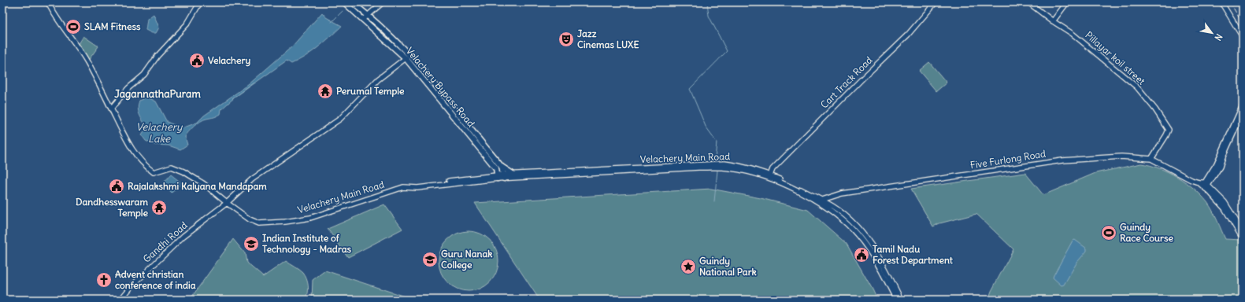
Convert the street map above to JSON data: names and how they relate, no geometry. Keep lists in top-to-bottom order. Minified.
{"streets":{"main road":["Pillayar koil street","Cart Track Road","Velachery Bypass Road","Velachery Main Road","Five Furlong Road","Gandhi Road"]},"crossings":[["Pillayar koil street","Five Furlong Road"],["Cart Track Road","Velachery Main Road"],["Velachery Bypass Road","Velachery Main Road"],["Velachery Bypass Road","Gandhi Road"],["Velachery Main Road","Five Furlong Road"],["Velachery Main Road","Gandhi Road"]],"districts":["JagannathaPuram"],"water":["Velachery Lake"],"places":{"sports":["SLAM Fitness","Guindy Race Course"],"theatre":["Jazz Cinemas LUXE"],"public building":["Velachery","Rajalakshmi Kalyana Mandapam","Tamil Nadu Forest Department"],"temple":["Perumal Temple","Dandhesswaram Temple"],"school or university":["Indian Institute of Technology - Madras","Guru Nanak College"],"place":["Guindy National Park"],"church":["Advent christian conference of india"]},"north":"bottom right"}
